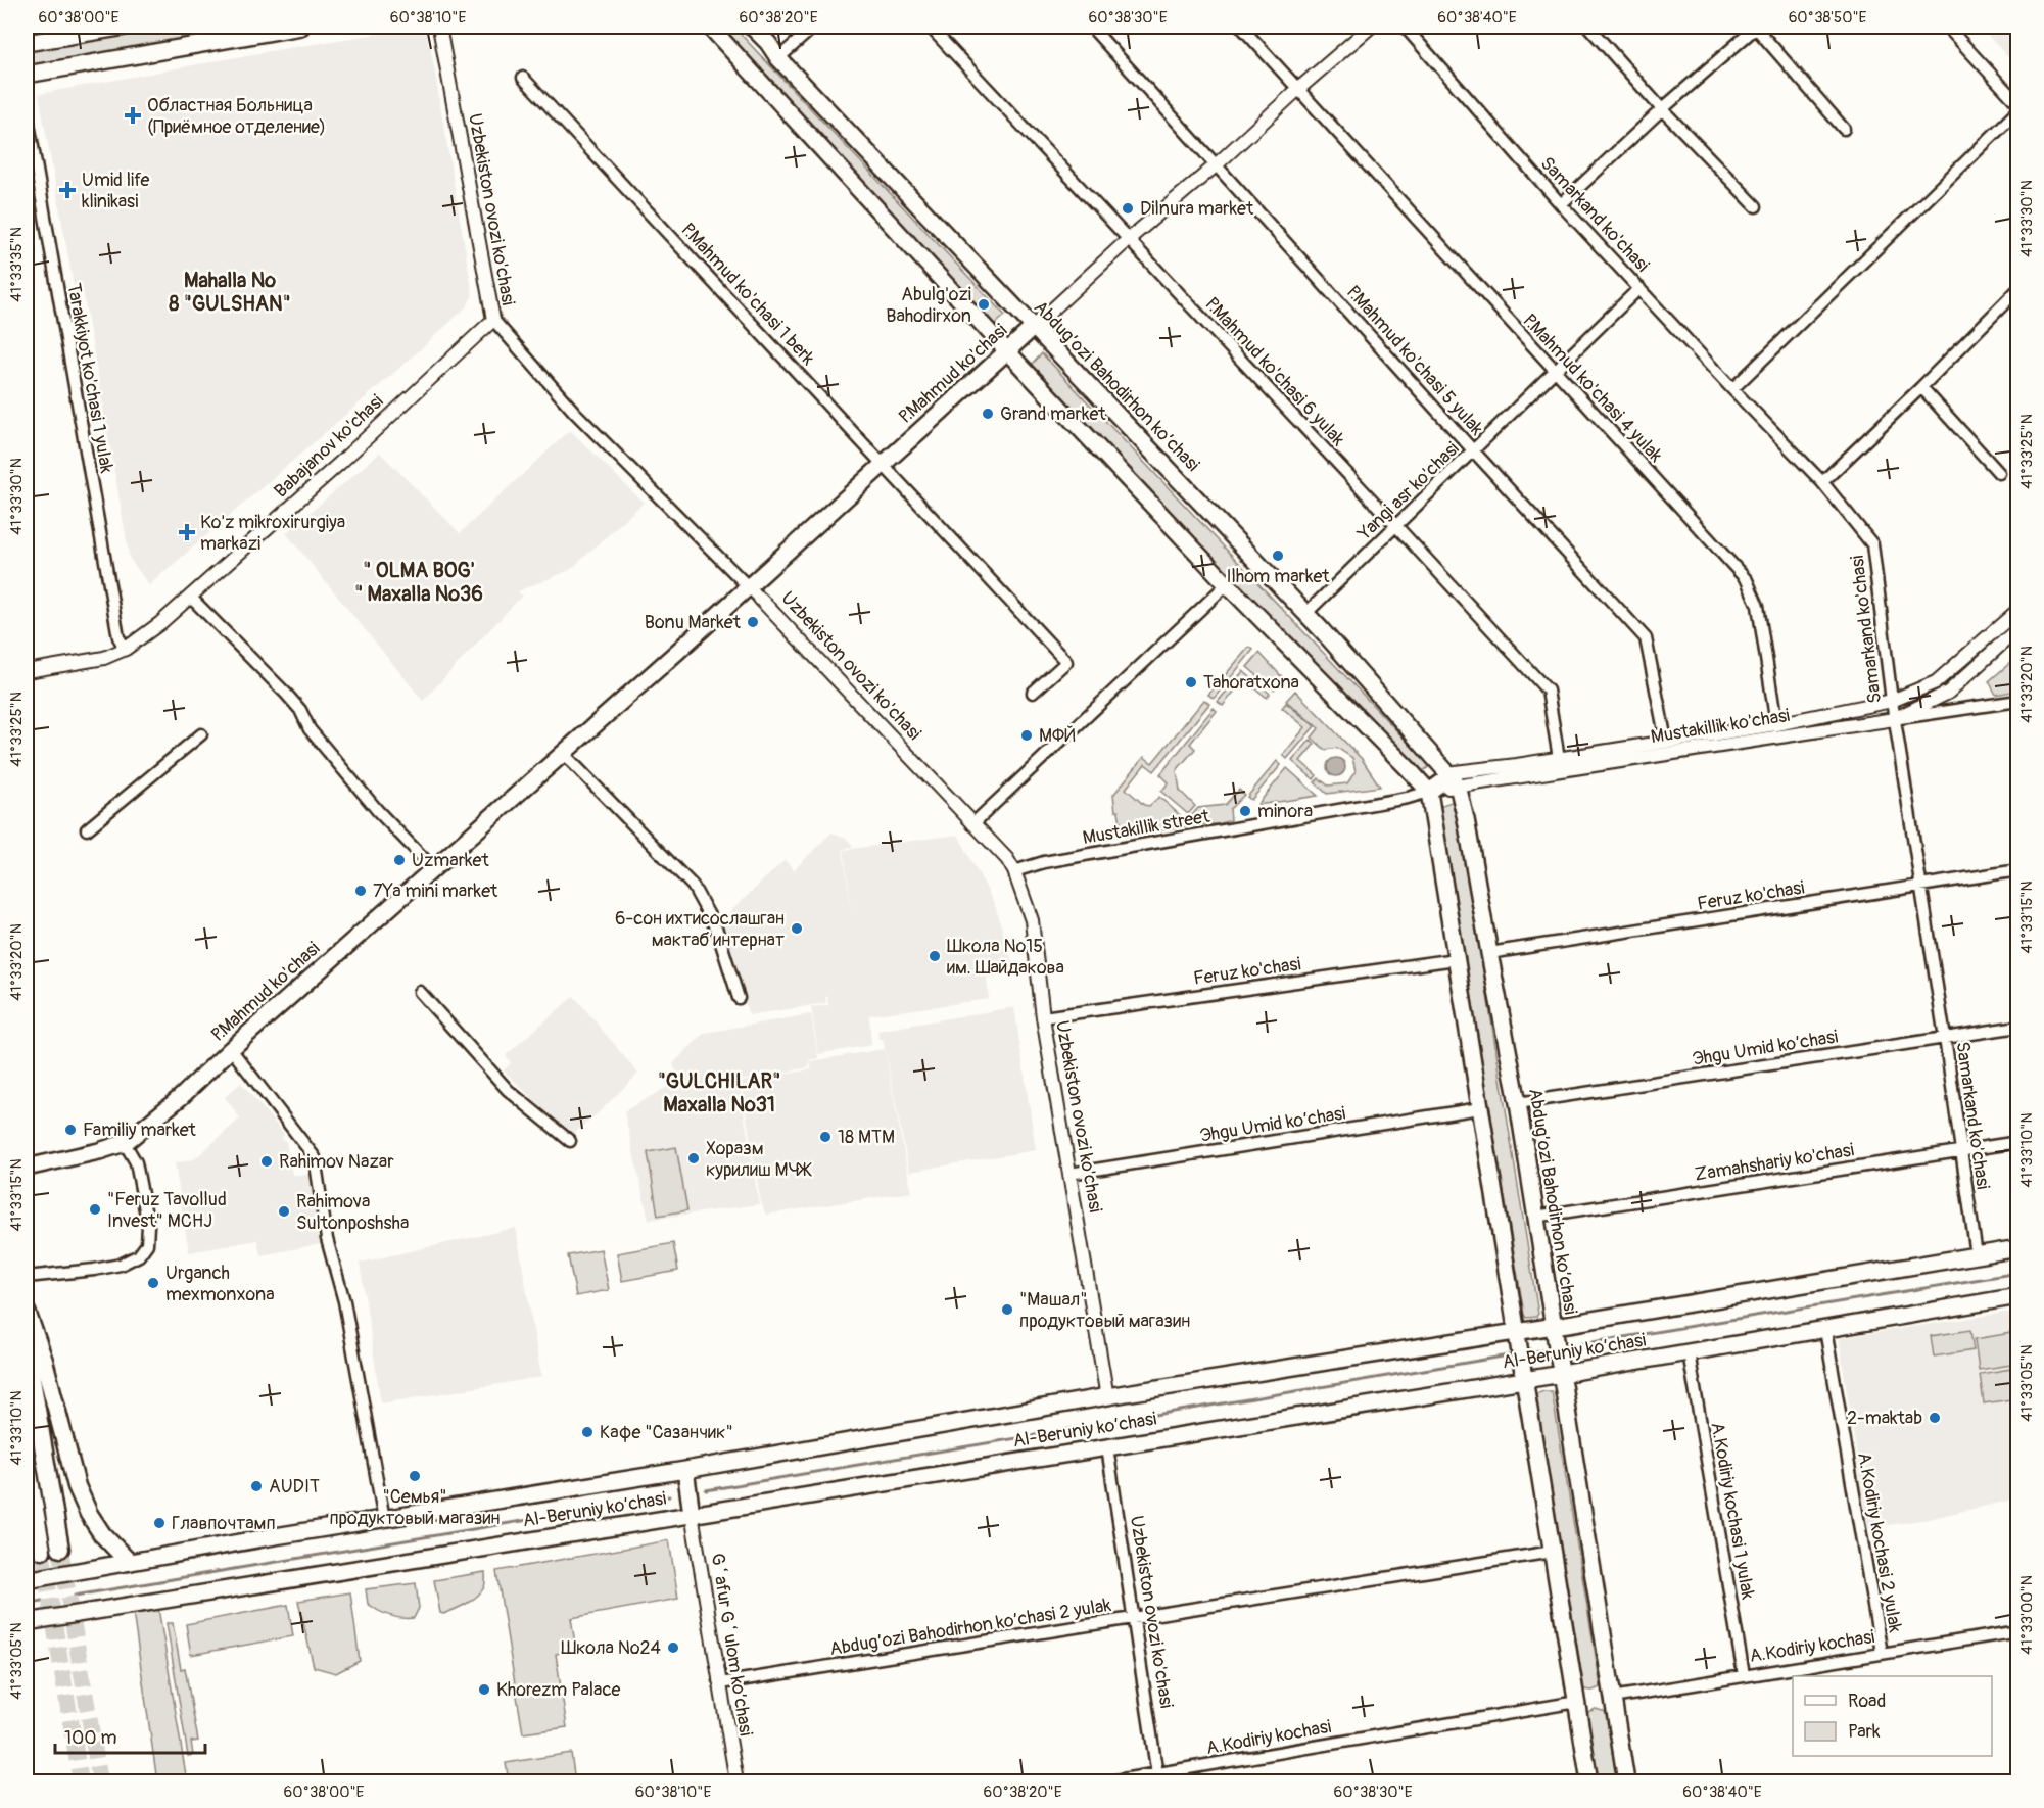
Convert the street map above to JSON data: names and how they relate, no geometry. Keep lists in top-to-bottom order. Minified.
{"streets":{"main road":["P.Mahmud ko'chasi","Abdug’ozi Bahodirhon ko’chasi","Al-Beruniy ko’chasi"],"street":["Uzbekiston ovozi ko'chasi","Samarkand ko'chasi","P.Mahmud ko'chasi 1 berk","P.Mahmud ko'chasi 5 yulak","P.Mahmud ko'chasi 6 yulak","Tarakkiyot ko'chasi 1 yulak","P.Mahmud ko'chasi 4 yulak","Babajanov ko'chasi","Yangi asr ko'chasi","Mustakillik ko'chasi","Mustakillik street","Feruz ko'chasi","Эhgu Umid ko’chasi","Zamahshariy ko'chasi","A.Kodiriy kochasi 1 yulak","A.Kodiriy kochasi 2 yulak","Abdug’ozi Bahodirhon ko’chasi 2 yulak","Gʻafur Gʻulom ko’chasi","A.Kodiriy kochasi"]},"crossings":[["Uzbekiston ovozi ko'chasi","P.Mahmud ko'chasi"],["Uzbekiston ovozi ko'chasi","Babajanov ko'chasi"],["Uzbekiston ovozi ko'chasi","Mustakillik street"],["Uzbekiston ovozi ko'chasi","Feruz ko'chasi"],["Uzbekiston ovozi ko'chasi","Эhgu Umid ko’chasi"],["Uzbekiston ovozi ko'chasi","Al-Beruniy ko’chasi"],["Uzbekiston ovozi ko'chasi","Abdug’ozi Bahodirhon ko’chasi 2 yulak"],["Uzbekiston ovozi ko'chasi","A.Kodiriy kochasi"],["Samarkand ko'chasi","Yangi asr ko'chasi"],["Samarkand ko'chasi","Mustakillik ko'chasi"],["Samarkand ko'chasi","Feruz ko'chasi"],["Samarkand ko'chasi","Эhgu Umid ko’chasi"],["Samarkand ko'chasi","Zamahshariy ko'chasi"],["Samarkand ko'chasi","Al-Beruniy ko’chasi"],["P.Mahmud ko'chasi 1 berk","P.Mahmud ko'chasi"],["P.Mahmud ko'chasi 5 yulak","P.Mahmud ko'chasi"],["P.Mahmud ko'chasi 5 yulak","Yangi asr ko'chasi"],["P.Mahmud ko'chasi 5 yulak","Mustakillik ko'chasi"],["P.Mahmud ko'chasi 6 yulak","P.Mahmud ko'chasi"],["P.Mahmud ko'chasi 6 yulak","Yangi asr ko'chasi"],["P.Mahmud ko'chasi 6 yulak","Mustakillik ko'chasi"],["P.Mahmud ko'chasi","Abdug’ozi Bahodirhon ko’chasi"],["P.Mahmud ko'chasi","P.Mahmud ko'chasi 4 yulak"],["Tarakkiyot ko'chasi 1 yulak","Babajanov ko'chasi"],["Abdug’ozi Bahodirhon ko’chasi","Yangi asr ko'chasi"],["Abdug’ozi Bahodirhon ko’chasi","Mustakillik ko'chasi"],["Abdug’ozi Bahodirhon ko’chasi","Feruz ko'chasi"],["Abdug’ozi Bahodirhon ko’chasi","Эhgu Umid ko’chasi"],["Abdug’ozi Bahodirhon ko’chasi","Zamahshariy ko'chasi"],["Abdug’ozi Bahodirhon ko’chasi","Al-Beruniy ko’chasi"],["Abdug’ozi Bahodirhon ko’chasi","A.Kodiriy kochasi"],["P.Mahmud ko'chasi 4 yulak","Yangi asr ko'chasi"],["P.Mahmud ko'chasi 4 yulak","Mustakillik ko'chasi"],["Al-Beruniy ko’chasi","A.Kodiriy kochasi 1 yulak"],["Al-Beruniy ko’chasi","A.Kodiriy kochasi 2 yulak"],["Al-Beruniy ko’chasi","Gʻafur Gʻulom ko’chasi"],["A.Kodiriy kochasi 1 yulak","A.Kodiriy kochasi"],["A.Kodiriy kochasi 2 yulak","A.Kodiriy kochasi"],["Abdug’ozi Bahodirhon ko’chasi 2 yulak","Gʻafur Gʻulom ko’chasi"]],"districts":["Mahalla № 8 \"GULSHAN\"","\" OLMA BOG' \" Maxalla №36","\"GULCHILAR\" Maxalla №31"],"places":{"health":["Областная Больница (Приёмное отделение)","Umid life klinikasi","Ko'z mikroxirurgiya markazi"],"other":["Dilnura market","Abulg'ozi Bahodirxon","Grand market","Ilhom market","Bonu Market","Tahoratxona","МФЙ","minora","Uzmarket","7Ya mini market","6-сон ихтисослашган мактаб интернат","Школа №15 им. Шайдакова","Familiy market","18 MTM","Хоразм курилиш МЧЖ","Rahimov Nazar","\"Feruz Tavollud Invest\" MCHJ","Rahimova Sultonposhsha","Urganch mexmonxona","\"Машал\" продуктовый магазин","2-maktab","Кафе \"Сазанчик\"","\"Семья\" продуктовый магазин","AUDIT","Главпочтамп","Школа №24","Khorezm Palace"]},"legend":["Road","Park"],"scale_bar":"100 m","coordinates":["60°38'00\"E","60°38'10\"E","60°38'20\"E","60°38'30\"E","60°38'40\"E","60°38'50\"E","41°33'30\"N","41°33'35\"N","41°33'25\"N","41°33'20\"N","41°33'15\"N","41°33'10\"N","41°33'05\"N","41°33'00\"N"]}
